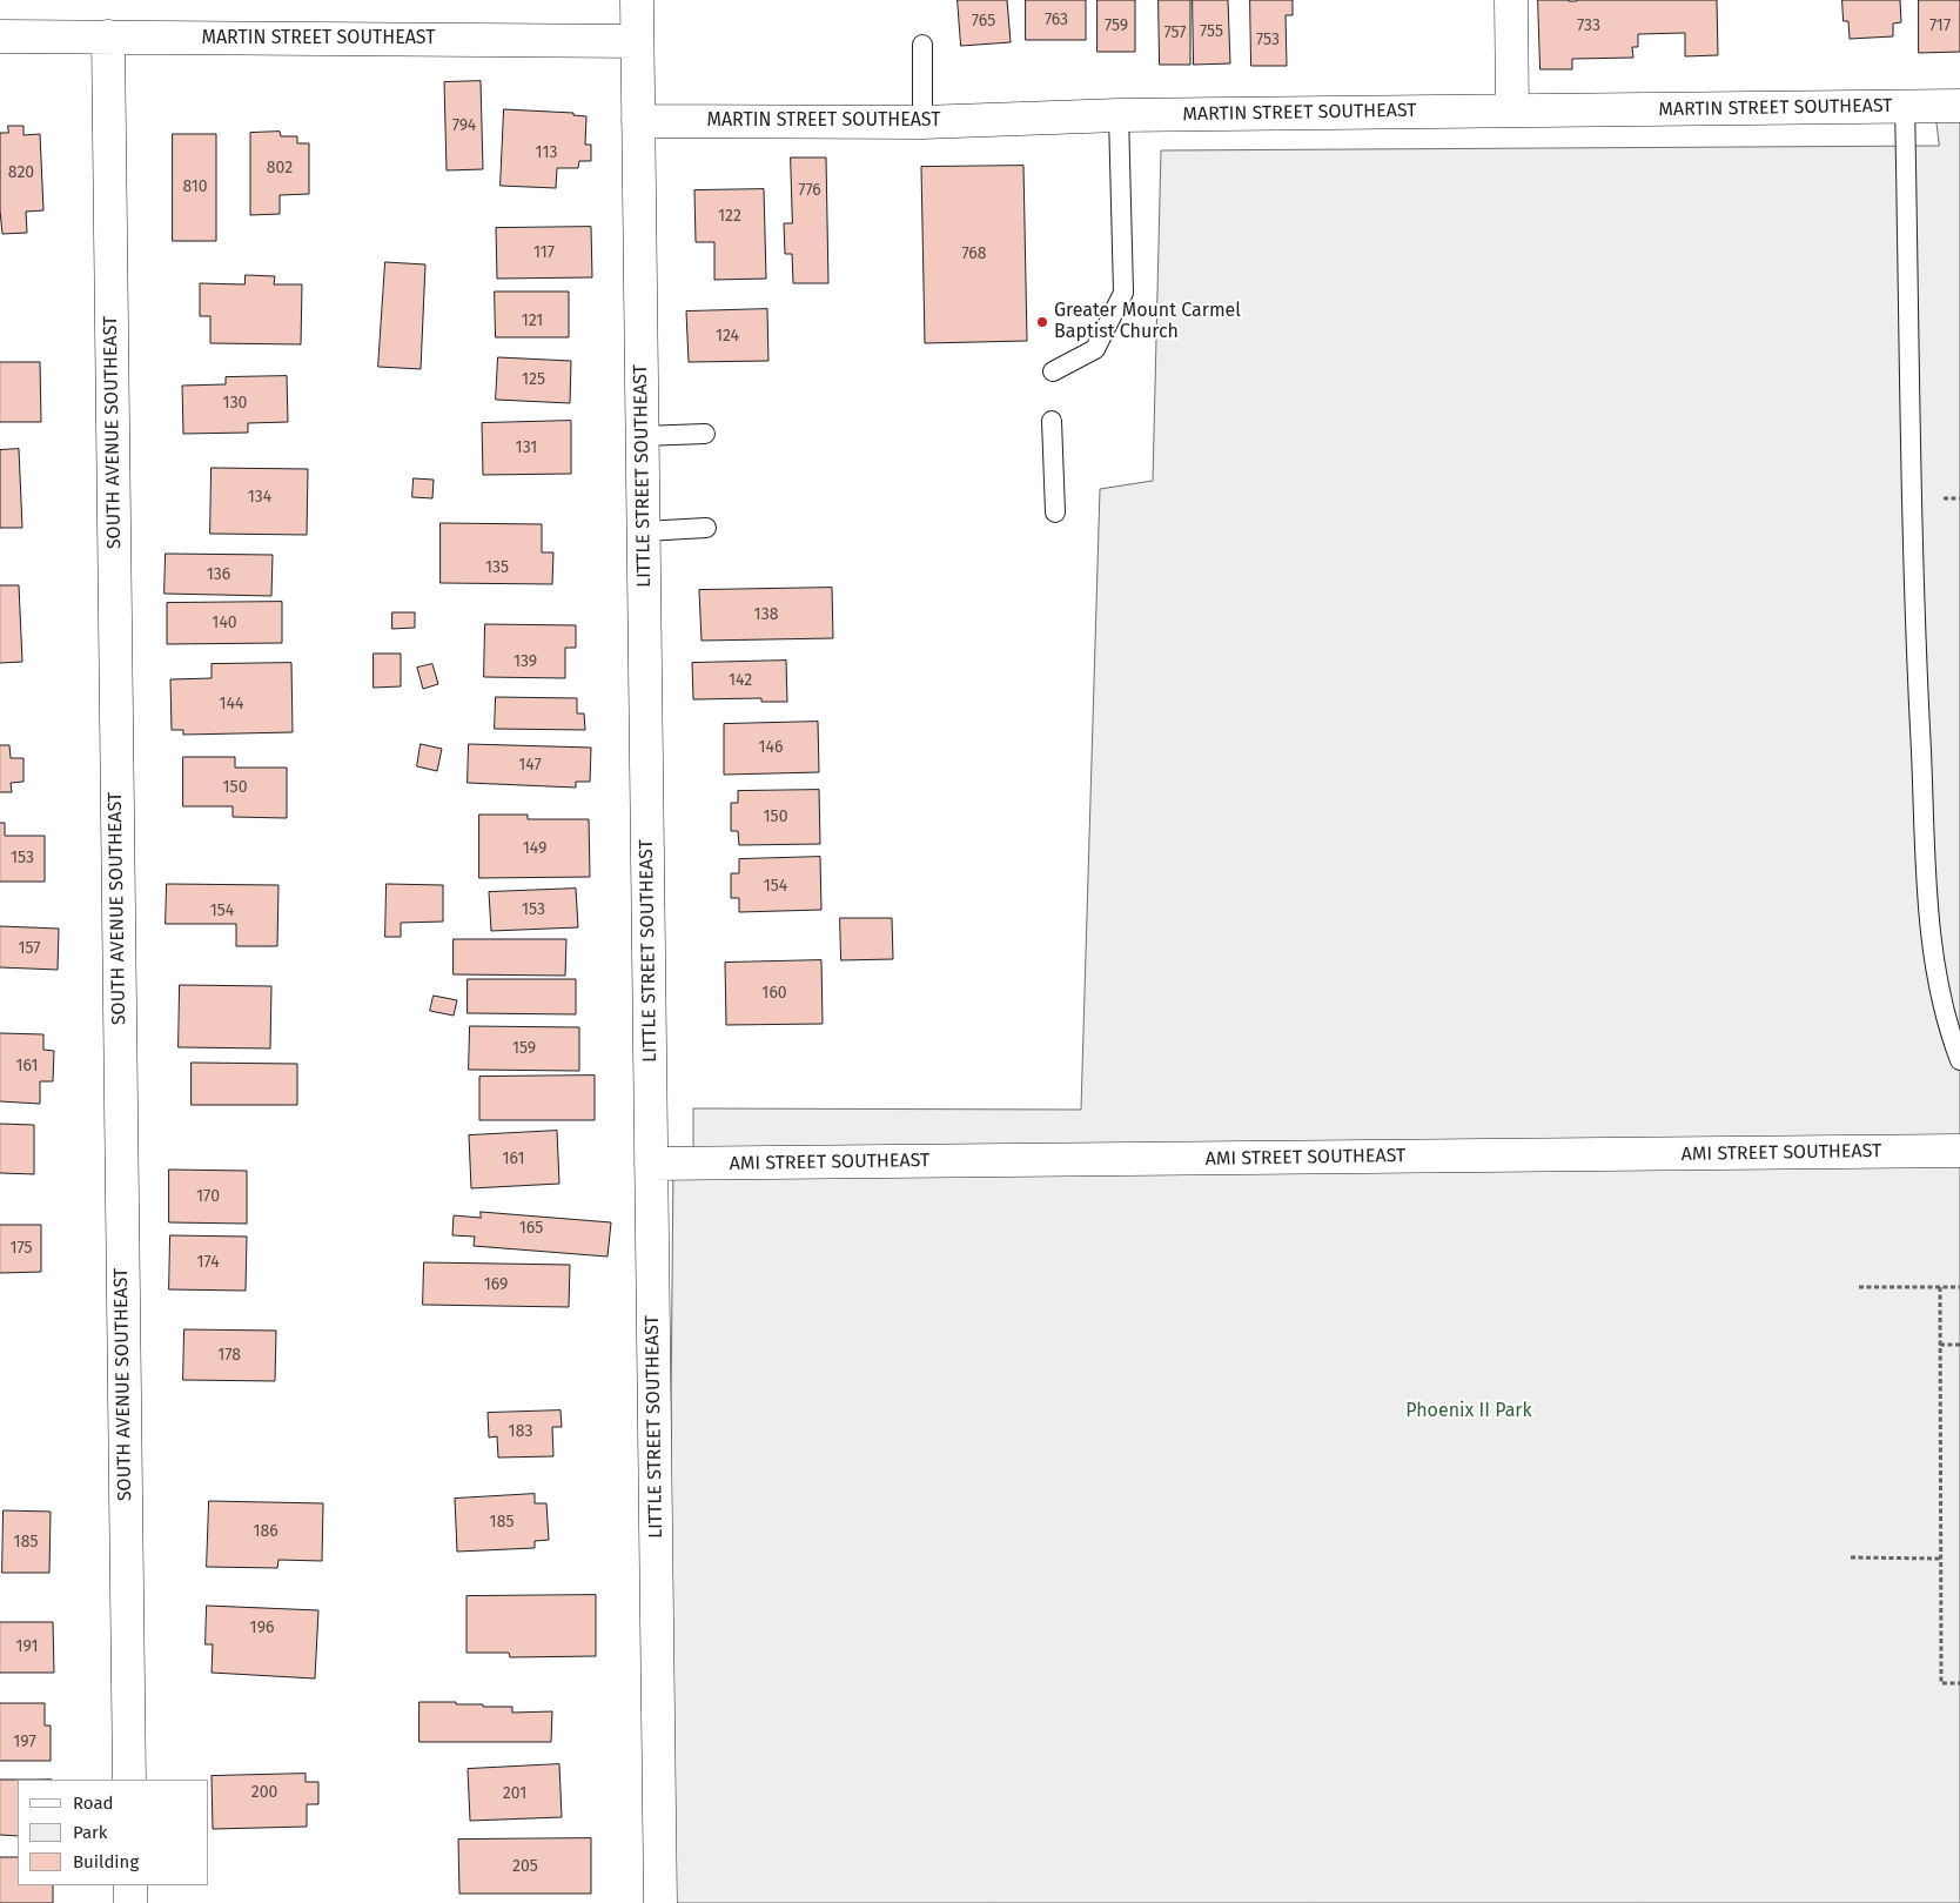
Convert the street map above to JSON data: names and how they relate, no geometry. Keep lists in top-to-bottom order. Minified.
{"streets":{"street":["MARTIN STREET SOUTHEAST","SOUTH AVENUE SOUTHEAST","LITTLE STREET SOUTHEAST","AMI STREET SOUTHEAST"]},"crossings":[["MARTIN STREET SOUTHEAST","SOUTH AVENUE SOUTHEAST"],["MARTIN STREET SOUTHEAST","LITTLE STREET SOUTHEAST"],["LITTLE STREET SOUTHEAST","AMI STREET SOUTHEAST"]],"parks":["Phoenix II Park"],"places":["Greater Mount Carmel Baptist Church"],"house_numbers":["763","765","759","733","717","755","757","753","794","113","802","820","810","776","122","117","768","121","124","125","130","131","134","135","136","138","140","139","142","144","146","147","150","150","149","153","154","153","154","157","160","159","161","161","170","165","175","174","169","178","183","185","186","185","196","191","197","200","201","205"],"legend":["Road","Park","Building"]}
